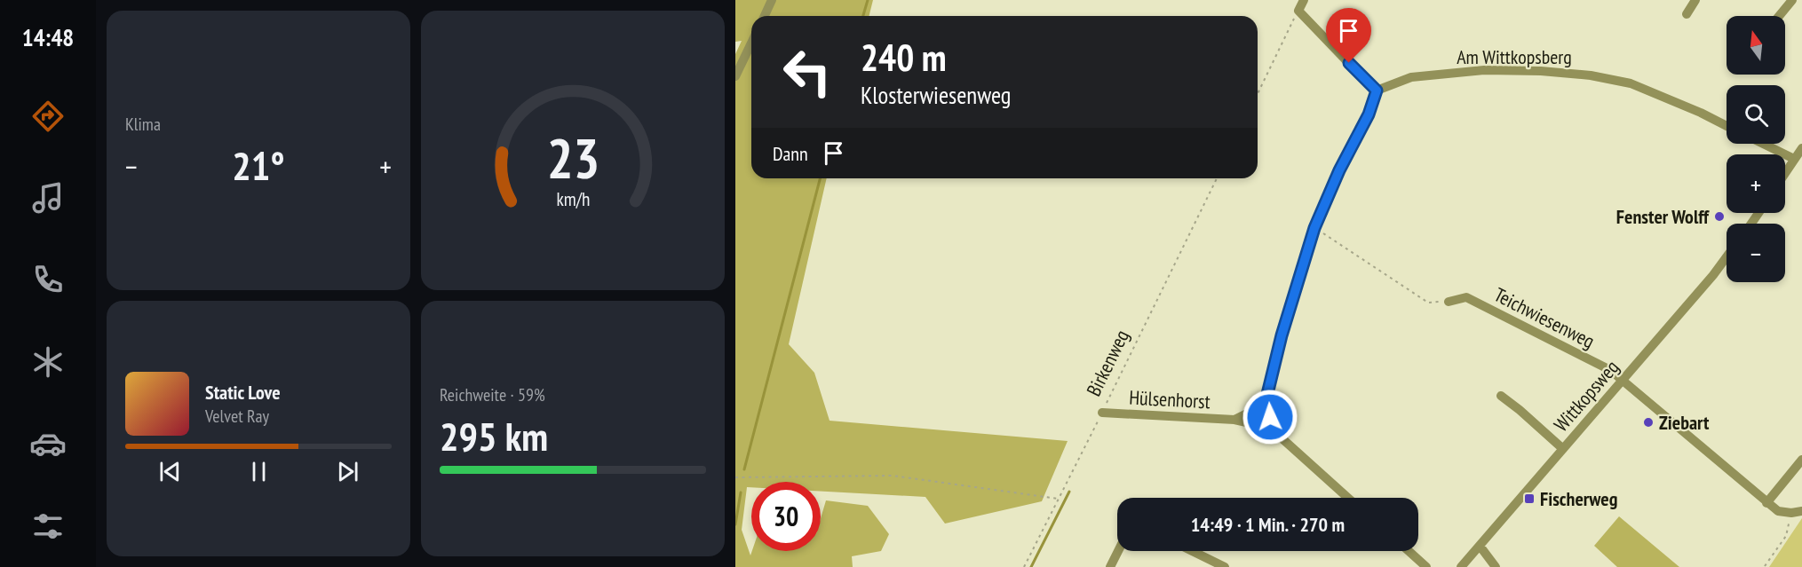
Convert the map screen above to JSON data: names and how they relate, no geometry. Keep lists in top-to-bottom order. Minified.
{"streets":{"street":["Am Wittkopsberg","Teichwiesenweg","Wittkopsweg","Hülsenhorst"],"path":["Birkenweg"]},"crossings":[["Teichwiesenweg","Wittkopsweg"],["Birkenweg","Hülsenhorst"]],"places":{"other":["Fenster Wolff","Ziebart"],"transit":["Fischerweg"]},"north":"top","page":{"tabs":"14:48","tile":["Klima",["Reichweite · 59%","295 km"]],"map_buttons":["+","−"],"turn":["240 m","Klosterwiesenweg"],"then":"Dann","heat":["−","21°","+"],"song":["Static Love","Velvet Ray"],"limit":"30","trip":"14:49 · 1 Min. · 270 m","gauge":["23","km/h"]}}
